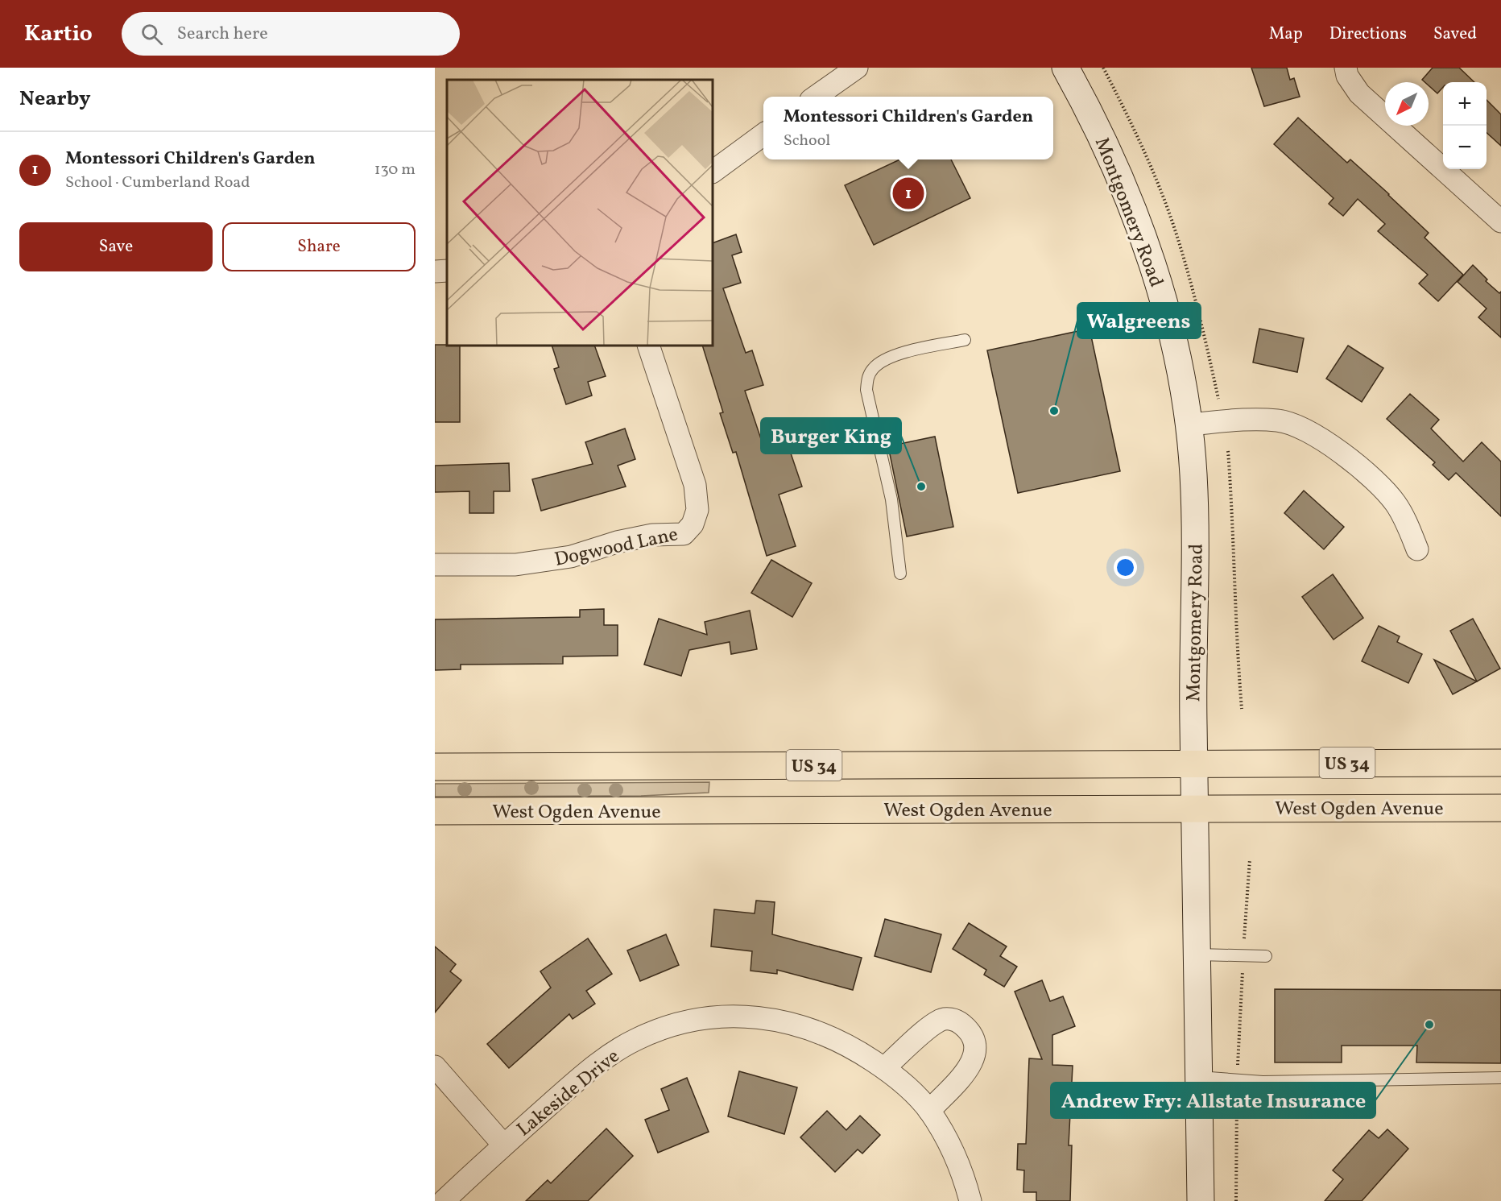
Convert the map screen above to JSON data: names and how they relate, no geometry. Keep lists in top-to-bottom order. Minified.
{"streets":{"main road":["US 34","West Ogden Avenue"],"street":["Montgomery Road","Dogwood Lane","Lakeside Drive"]},"crossings":[["Montgomery Road","US 34"],["Montgomery Road","West Ogden Avenue"]],"places":["Walgreens","Burger King","Andrew Fry: Allstate Insurance"],"north":"bottom left","page":{"header":"Kartio","search":"Search here","nav":["Map","Directions","Saved"],"heading":"Nearby","map_buttons":["+","−"],"popup":["Montessori Children's Garden","School"],"list":[{"mark":"1","name":"Montessori Children's Garden","note":"School · Cumberland Road","value":"130 m"}],"pins":"1","buttons":["Save","Share"]}}
